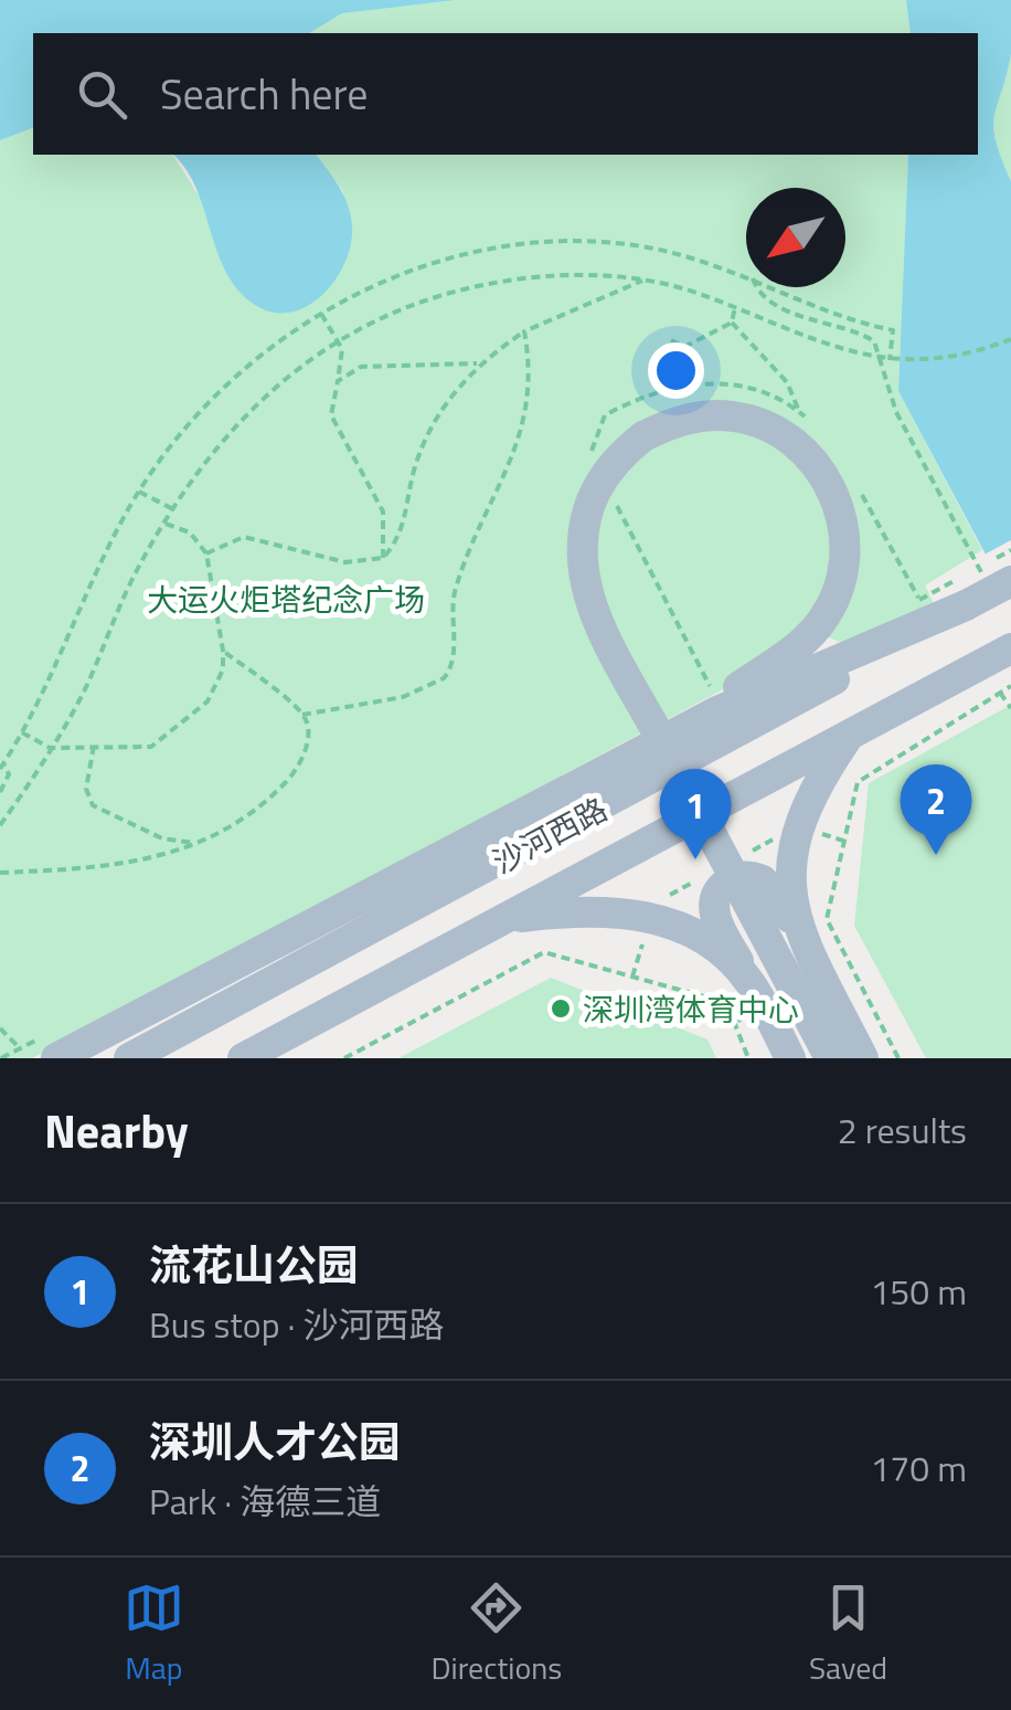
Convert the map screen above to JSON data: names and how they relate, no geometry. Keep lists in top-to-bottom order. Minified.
{"streets":{"main road":["沙河西路"]},"parks":["大运火炬塔纪念广场"],"places":["深圳湾体育中心"],"north":"bottom left","page":{"search":"Search here","pins":["2","1"],"heading":["Nearby","2 results"],"list":[{"mark":"1","name":"流花山公园","note":"Bus stop · 沙河西路","value":"150 m"},{"mark":"2","name":"深圳人才公园","note":"Park · 海德三道","value":"170 m"}],"nav":["Map","Directions","Saved"]}}
